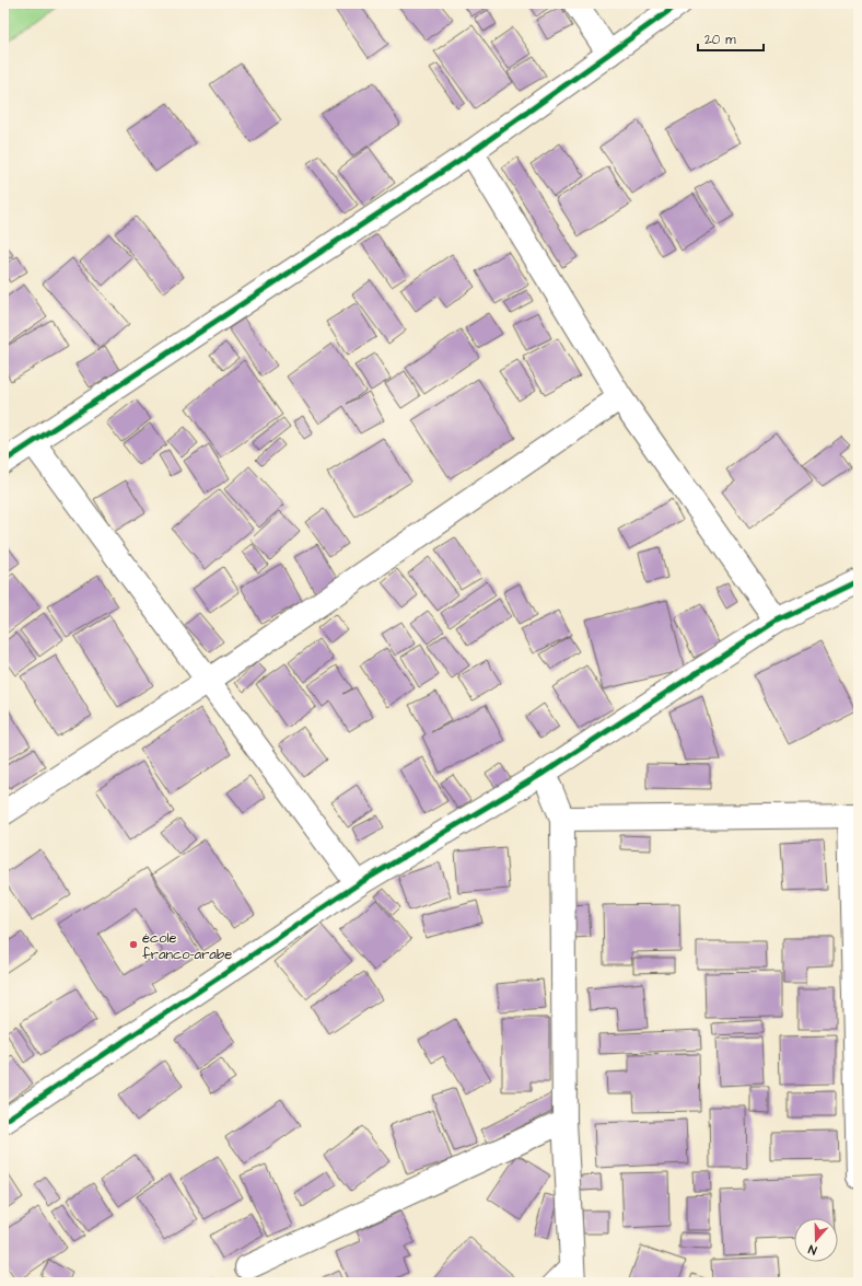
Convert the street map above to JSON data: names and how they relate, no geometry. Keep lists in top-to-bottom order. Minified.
{"places":["école franco-arabe"],"scale_bar":"20 m","north":"bottom"}
